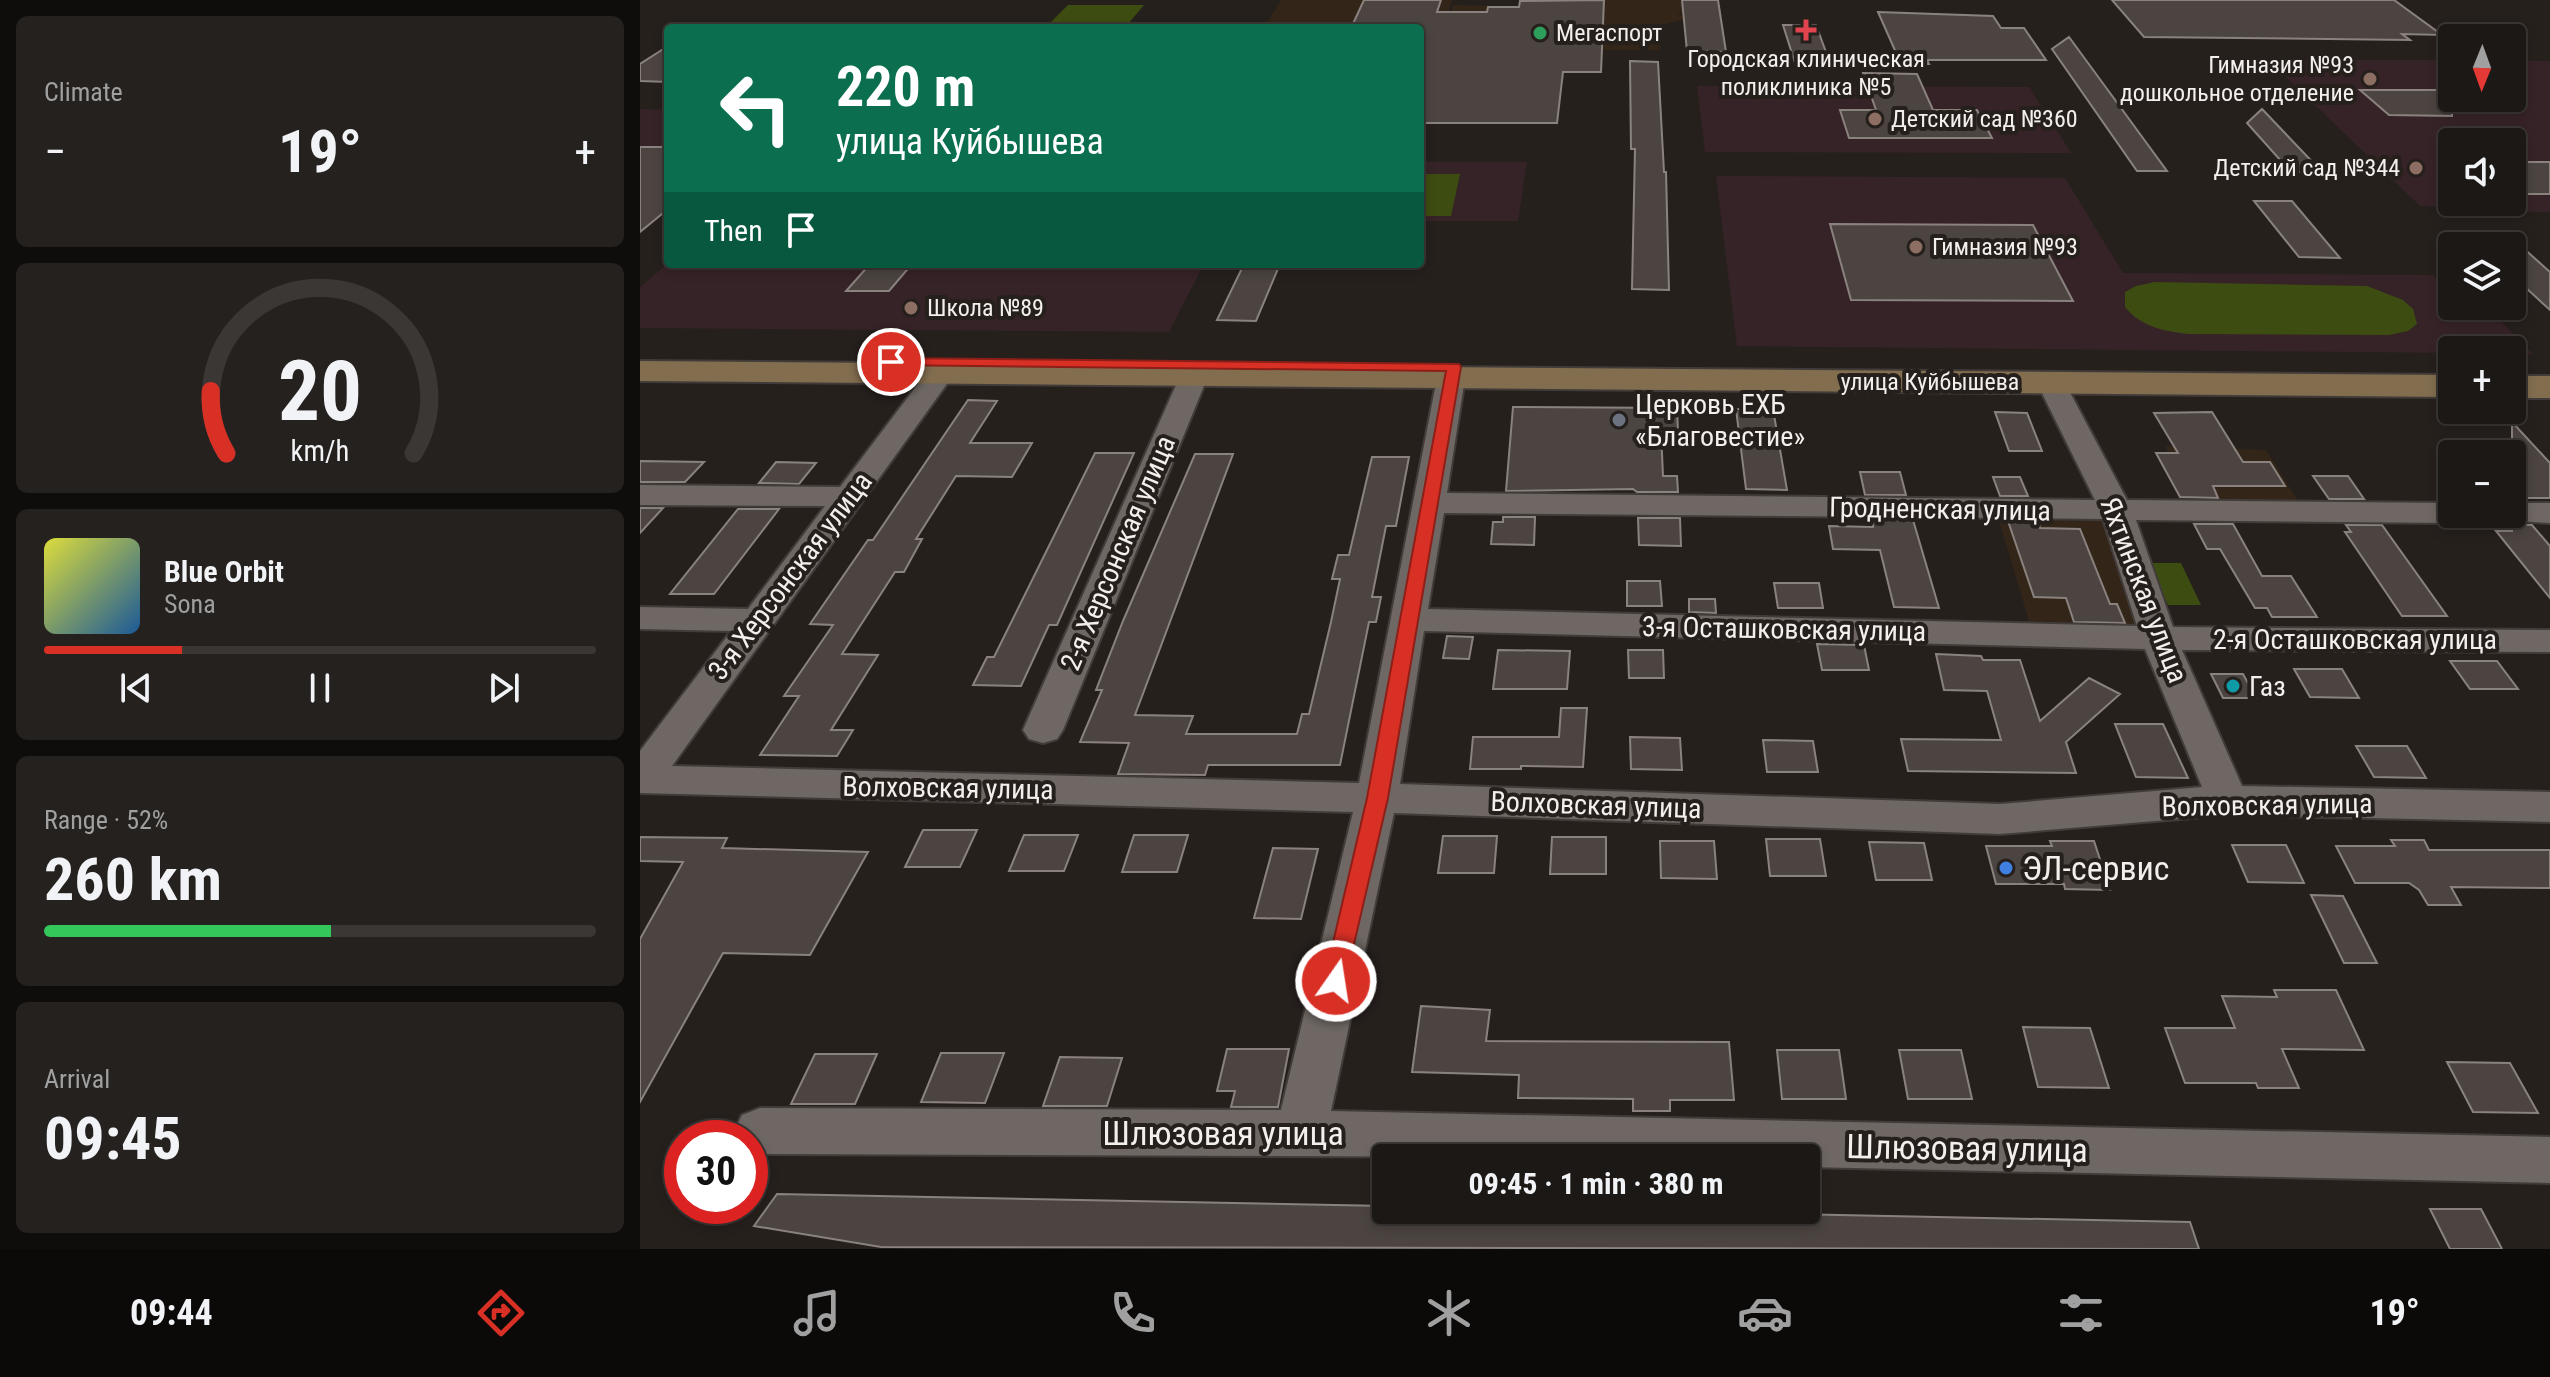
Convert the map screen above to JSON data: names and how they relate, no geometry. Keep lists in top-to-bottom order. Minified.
{"streets":{"main road":["улица Куйбышева"],"street":["Гродненская улица","2-я Херсонская улица","3-я Херсонская улица","Яхтинская улица","3-я Осташковская улица","2-я Осташковская улица","Волховская улица","Шлюзовая улица"]},"crossings":[["улица Куйбышева","2-я Херсонская улица"],["улица Куйбышева","3-я Херсонская улица"],["улица Куйбышева","Яхтинская улица"],["Гродненская улица","Яхтинская улица"],["3-я Херсонская улица","Волховская улица"],["Яхтинская улица","3-я Осташковская улица"],["Яхтинская улица","2-я Осташковская улица"],["Яхтинская улица","Волховская улица"],["3-я Осташковская улица","2-я Осташковская улица"]],"places":{"health":["Городская клиническая поликлиника №5"],"other":["Мегаспорт","Гимназия №93 дошкольное отделение","Детский сад №360","Детский сад №344","Гимназия №93","Школа №89","Церковь ЕХБ «Благовестие»","Газ","ЭЛ-сервис"]},"north":"bottom","page":{"tile":["Climate",["Range · 52%","260 km"],["Arrival","09:45"]],"map_buttons":["+","−"],"turn":["220 m","улица Куйбышева"],"heat":["−","19°","+"],"then":"Then","song":["Blue Orbit","Sona"],"limit":"30","trip":"09:45 · 1 min · 380 m","tabs":["09:44","19°"],"gauge":["20","km/h"]}}
